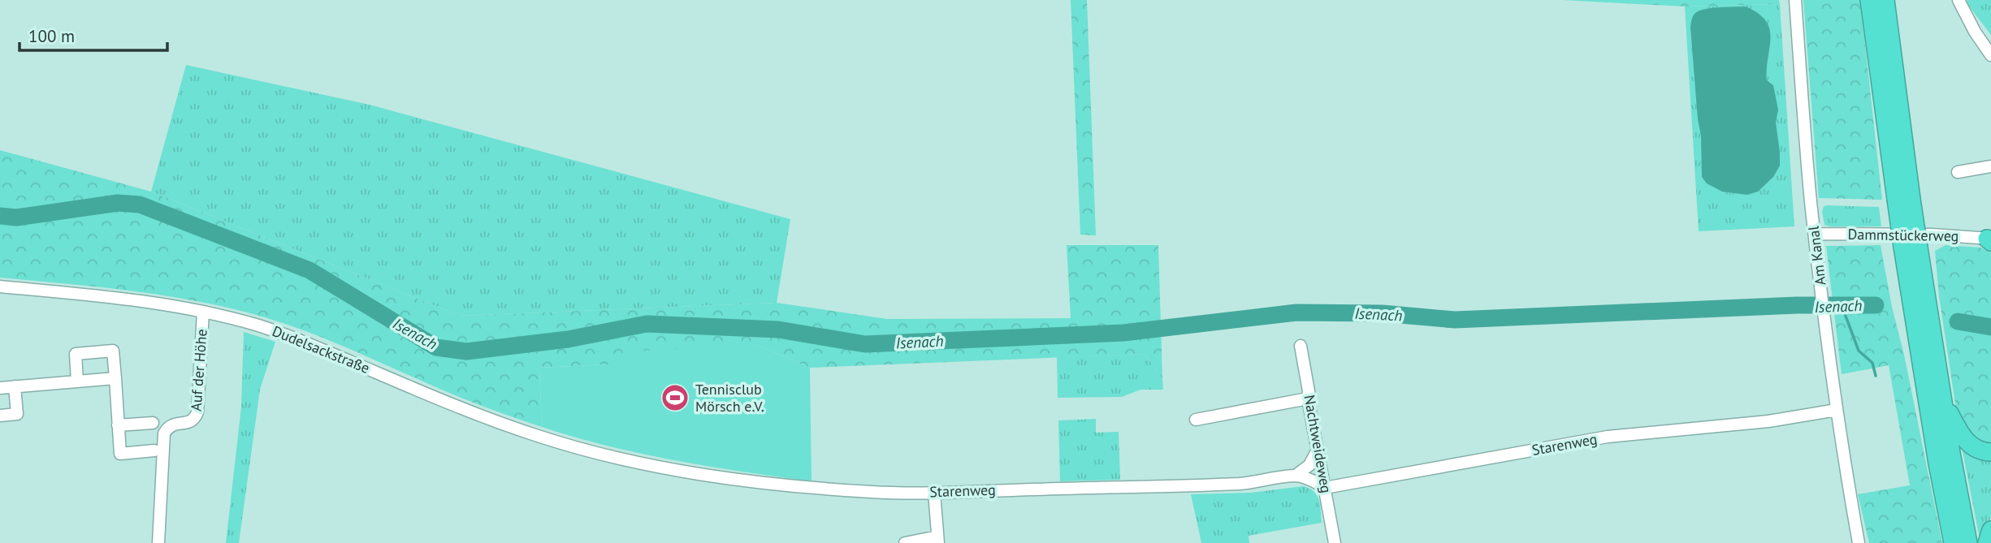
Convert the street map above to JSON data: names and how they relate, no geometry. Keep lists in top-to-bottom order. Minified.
{"streets":{"street":["Dammstückerweg","Am Kanal","Dudelsackstraße","Auf der Höhe","Nachtweideweg","Starenweg"]},"crossings":[["Dammstückerweg","Am Kanal"],["Am Kanal","Starenweg"],["Dudelsackstraße","Auf der Höhe"],["Dudelsackstraße","Starenweg"],["Nachtweideweg","Starenweg"]],"water":["Isenach"],"places":{"sports":["Tennisclub Mörsch e.V."]},"scale_bar":"100 m"}
